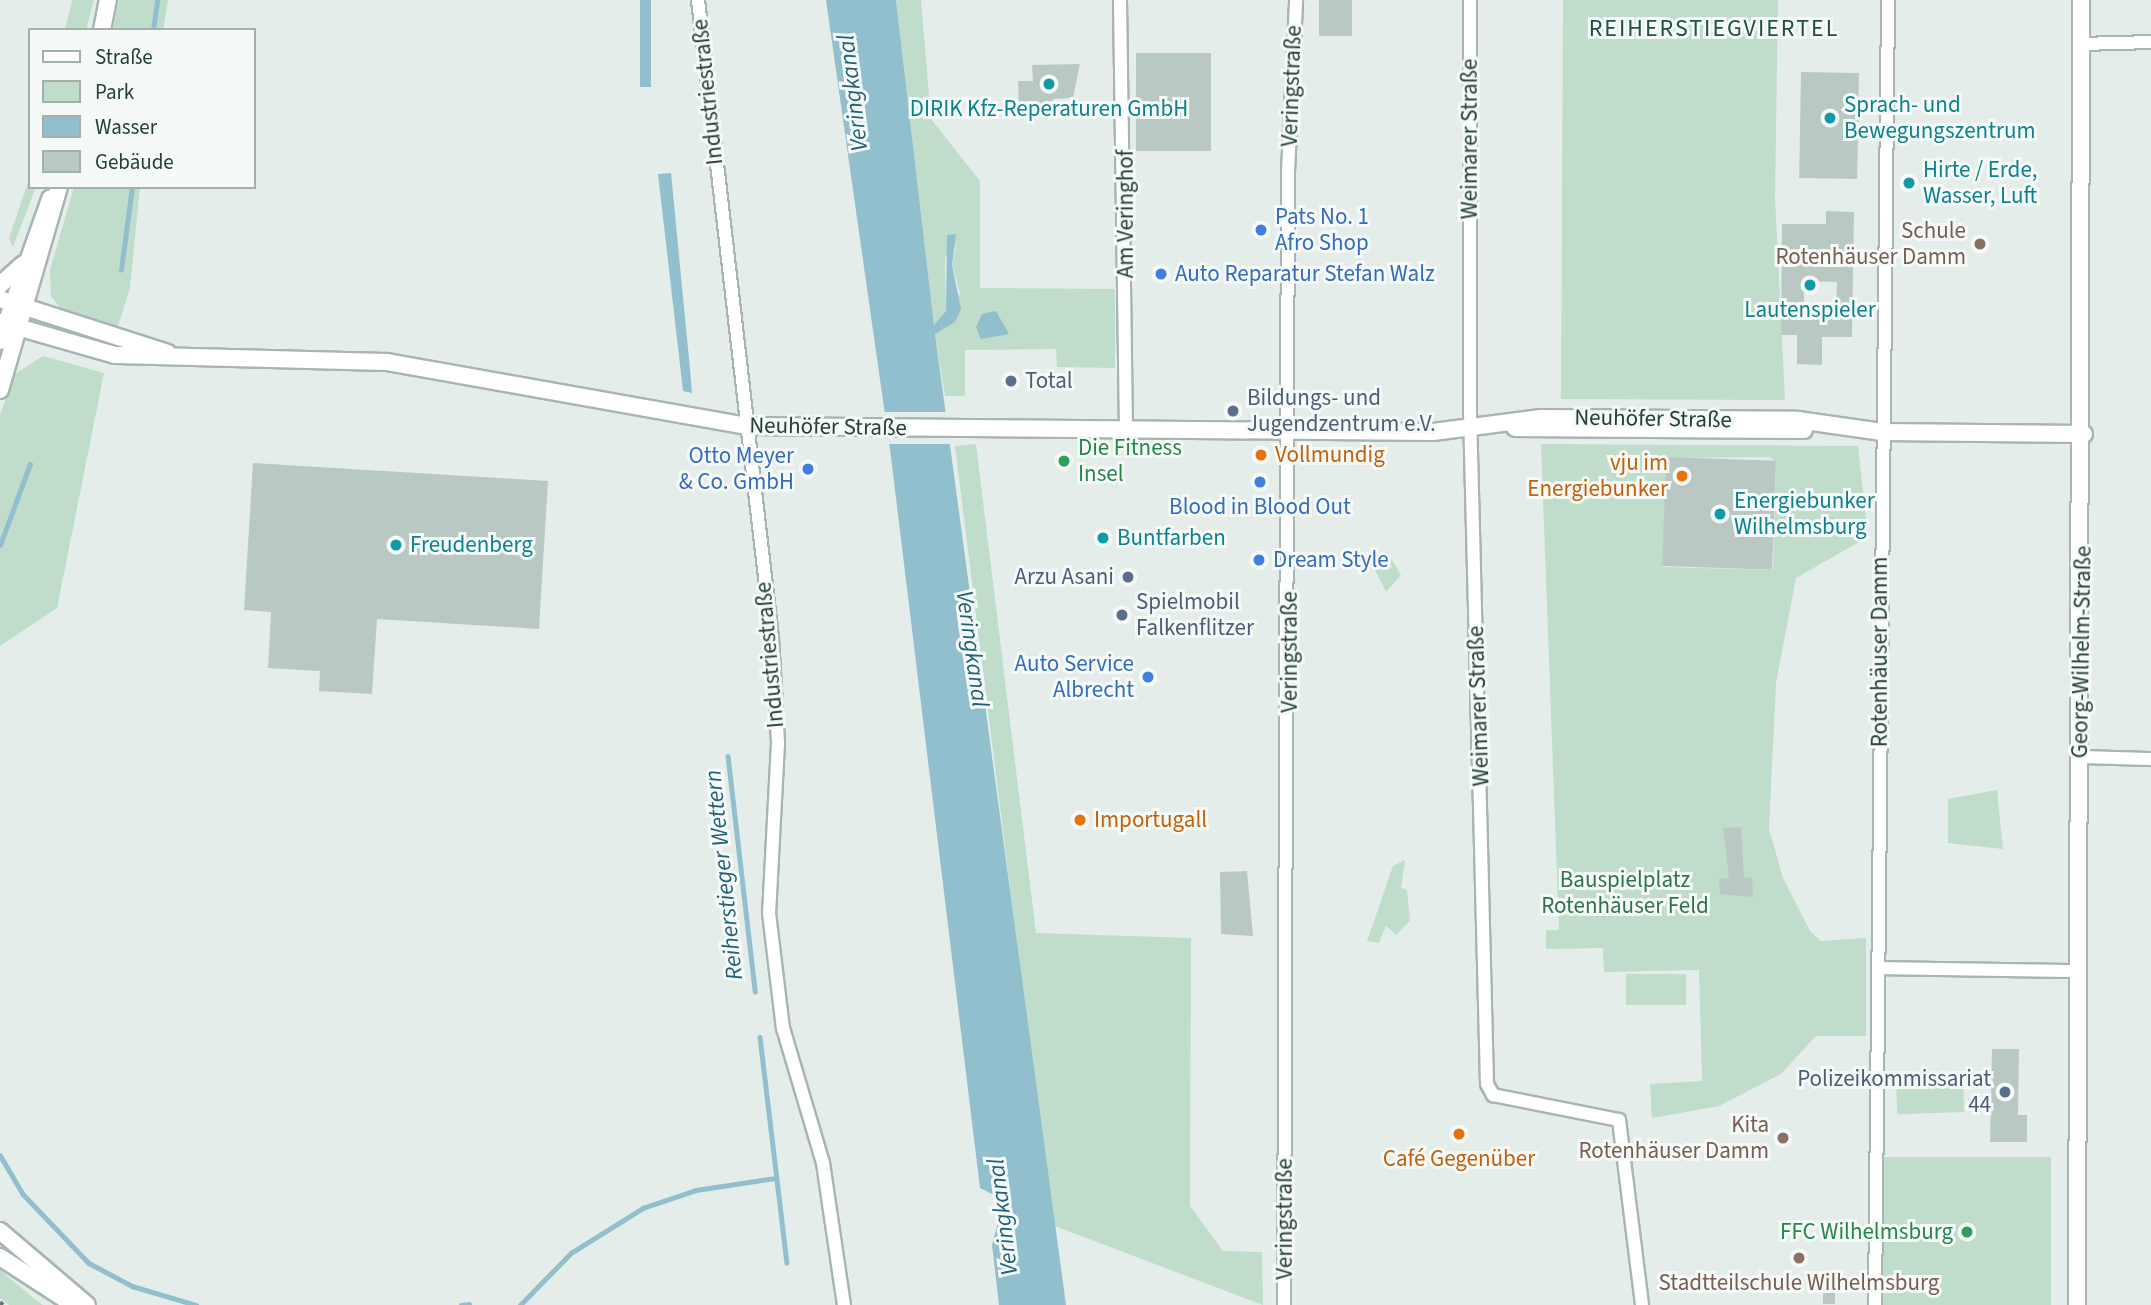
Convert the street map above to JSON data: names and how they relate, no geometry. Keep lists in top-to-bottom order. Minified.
{"streets":{"street":["Veringstraße","Industriestraße","Weimarer Straße","Am Veringhof","Neuhöfer Straße","Rotenhäuser Damm","Georg-Wilhelm-Straße"]},"crossings":[["Veringstraße","Neuhöfer Straße"],["Industriestraße","Neuhöfer Straße"],["Weimarer Straße","Neuhöfer Straße"],["Am Veringhof","Neuhöfer Straße"],["Neuhöfer Straße","Rotenhäuser Damm"],["Neuhöfer Straße","Georg-Wilhelm-Straße"]],"districts":["REIHERSTIEGVIERTEL"],"water":["Veringkanal","Reiherstieger Wettern"],"parks":["Bauspielplatz Rotenhäuser Feld"],"places":["DIRIK Kfz-Reperaturen GmbH","Sprach- und Bewegungszentrum","Hirte / Erde, Wasser, Luft","Pats No. 1 Afro Shop","Schule Rotenhäuser Damm","Auto Reparatur Stefan Walz","Lautenspieler","Total","Bildungs- und Jugendzentrum e.V.","Vollmundig","Die Fitness Insel","Otto Meyer & Co. GmbH","vju im Energiebunker","Blood in Blood Out","Energiebunker Wilhelmsburg","Buntfarben","Freudenberg","Dream Style","Arzu Asani","Spielmobil Falkenflitzer","Auto Service Albrecht","Importugall","Polizeikommissariat 44","Café Gegenüber","Kita Rotenhäuser Damm","FFC Wilhelmsburg","Stadtteilschule Wilhelmsburg"],"legend":["Straße","Park","Wasser","Gebäude"]}
